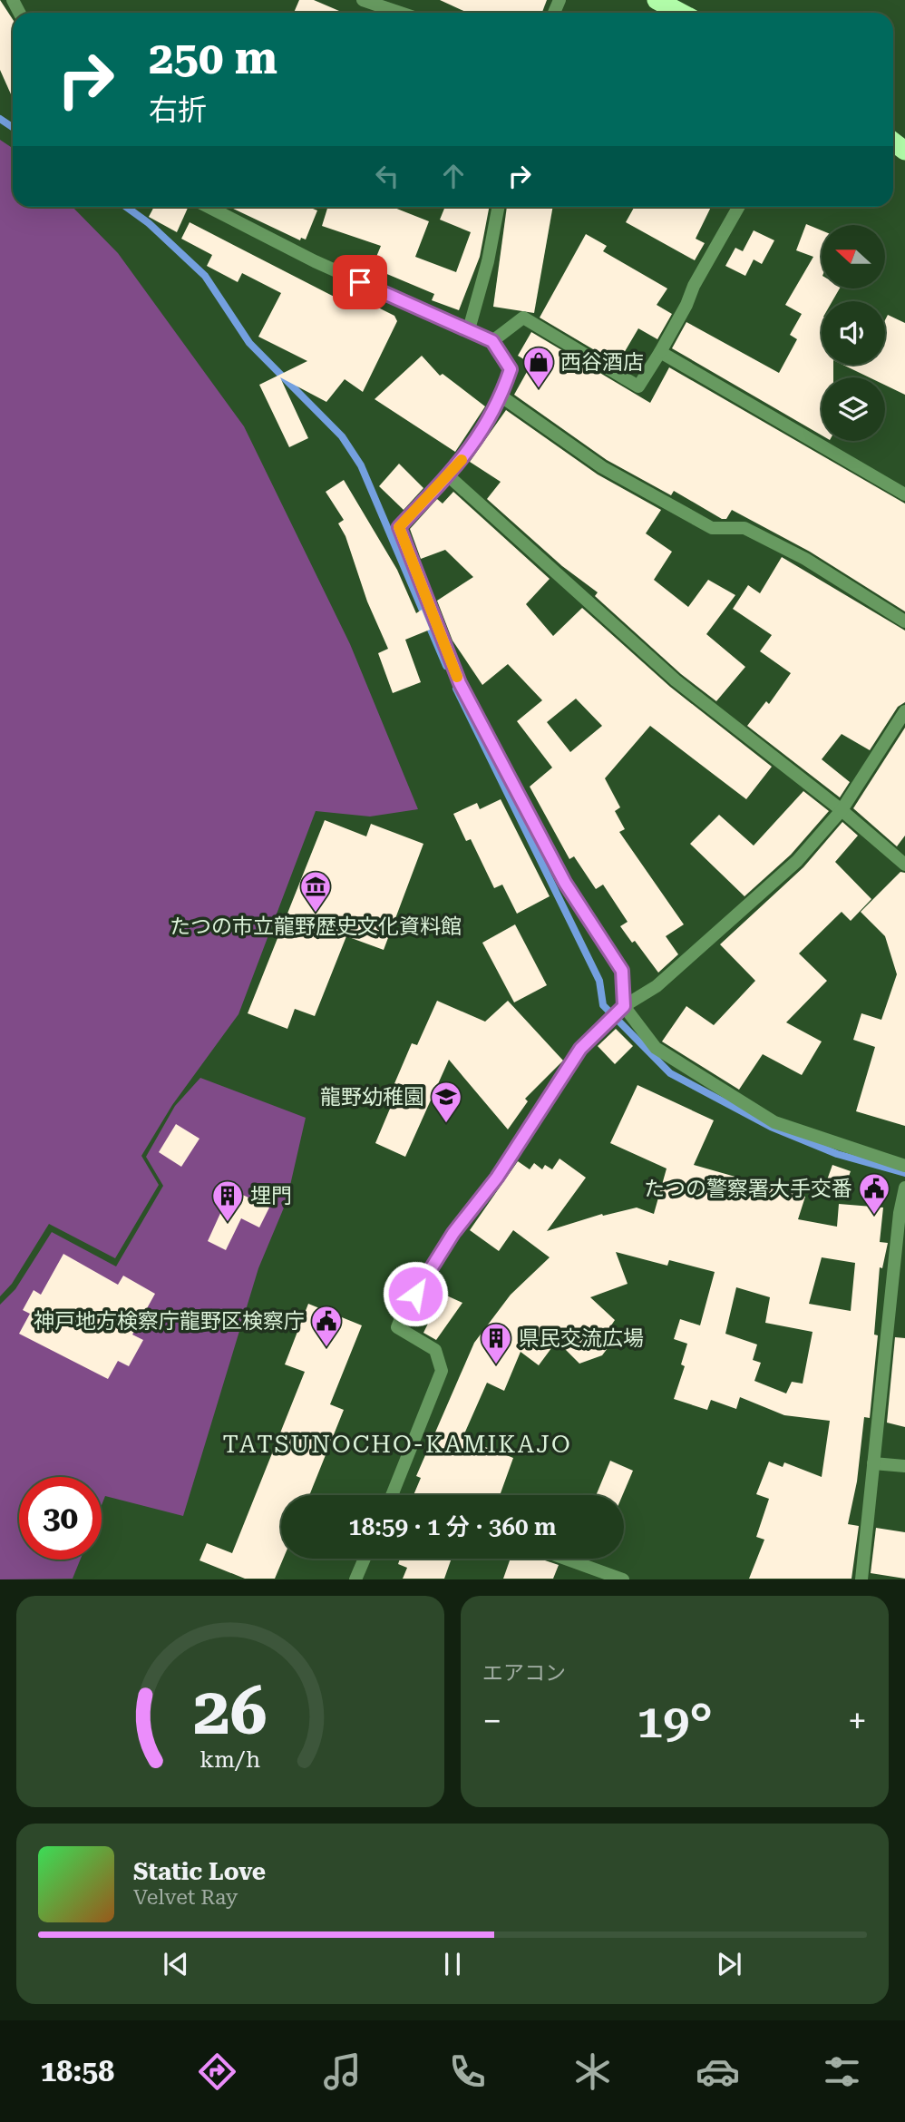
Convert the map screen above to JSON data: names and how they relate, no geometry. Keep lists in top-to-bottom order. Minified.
{"districts":["TATSUNOCHO-KAMIKAJO"],"places":{"shop":["西谷酒店"],"museum":["たつの市立龍野歴史文化資料館"],"school or university":["龍野幼稚園"],"public building":["たつの警察署大手交番","神戸地方検察庁龍野区検察庁"],"building":["埋門","県民交流広場"]},"north":"left","page":{"turn":["250 m","右折"],"limit":"30","trip":"18:59 · 1 分 · 360 m","tile":"エアコン","heat":["−","19°","+"],"song":["Static Love","Velvet Ray"],"tabs":"18:58","gauge":["26","km/h"]}}
